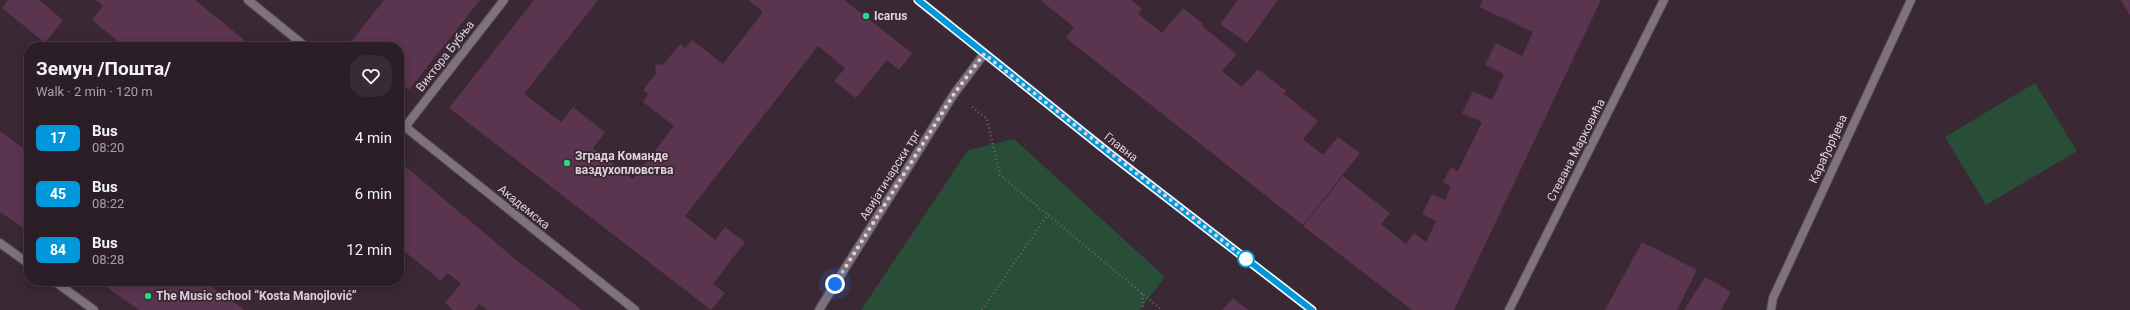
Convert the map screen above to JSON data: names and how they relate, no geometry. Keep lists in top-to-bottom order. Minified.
{"streets":{"main road":["Главна"],"street":["Виктора Бубња","Карађорђева","Стевана Марковића","Авијатичарски трг","Академска"]},"crossings":[["Главна","Авијатичарски трг"]],"places":["Icarus","Зграда Команде ваздухопловства","The Music school “Kosta Manojlović”"],"lines":["bus line 17"],"page":{"heading":["Земун /Пошта/","Walk · 2 min · 120 m"],"list":[{"mark":"17","name":"Bus","note":"08:20","value":"4 min"},{"mark":"45","name":"Bus","note":"08:22","value":"6 min"},{"mark":"84","name":"Bus","note":"08:28","value":"12 min"}]}}
